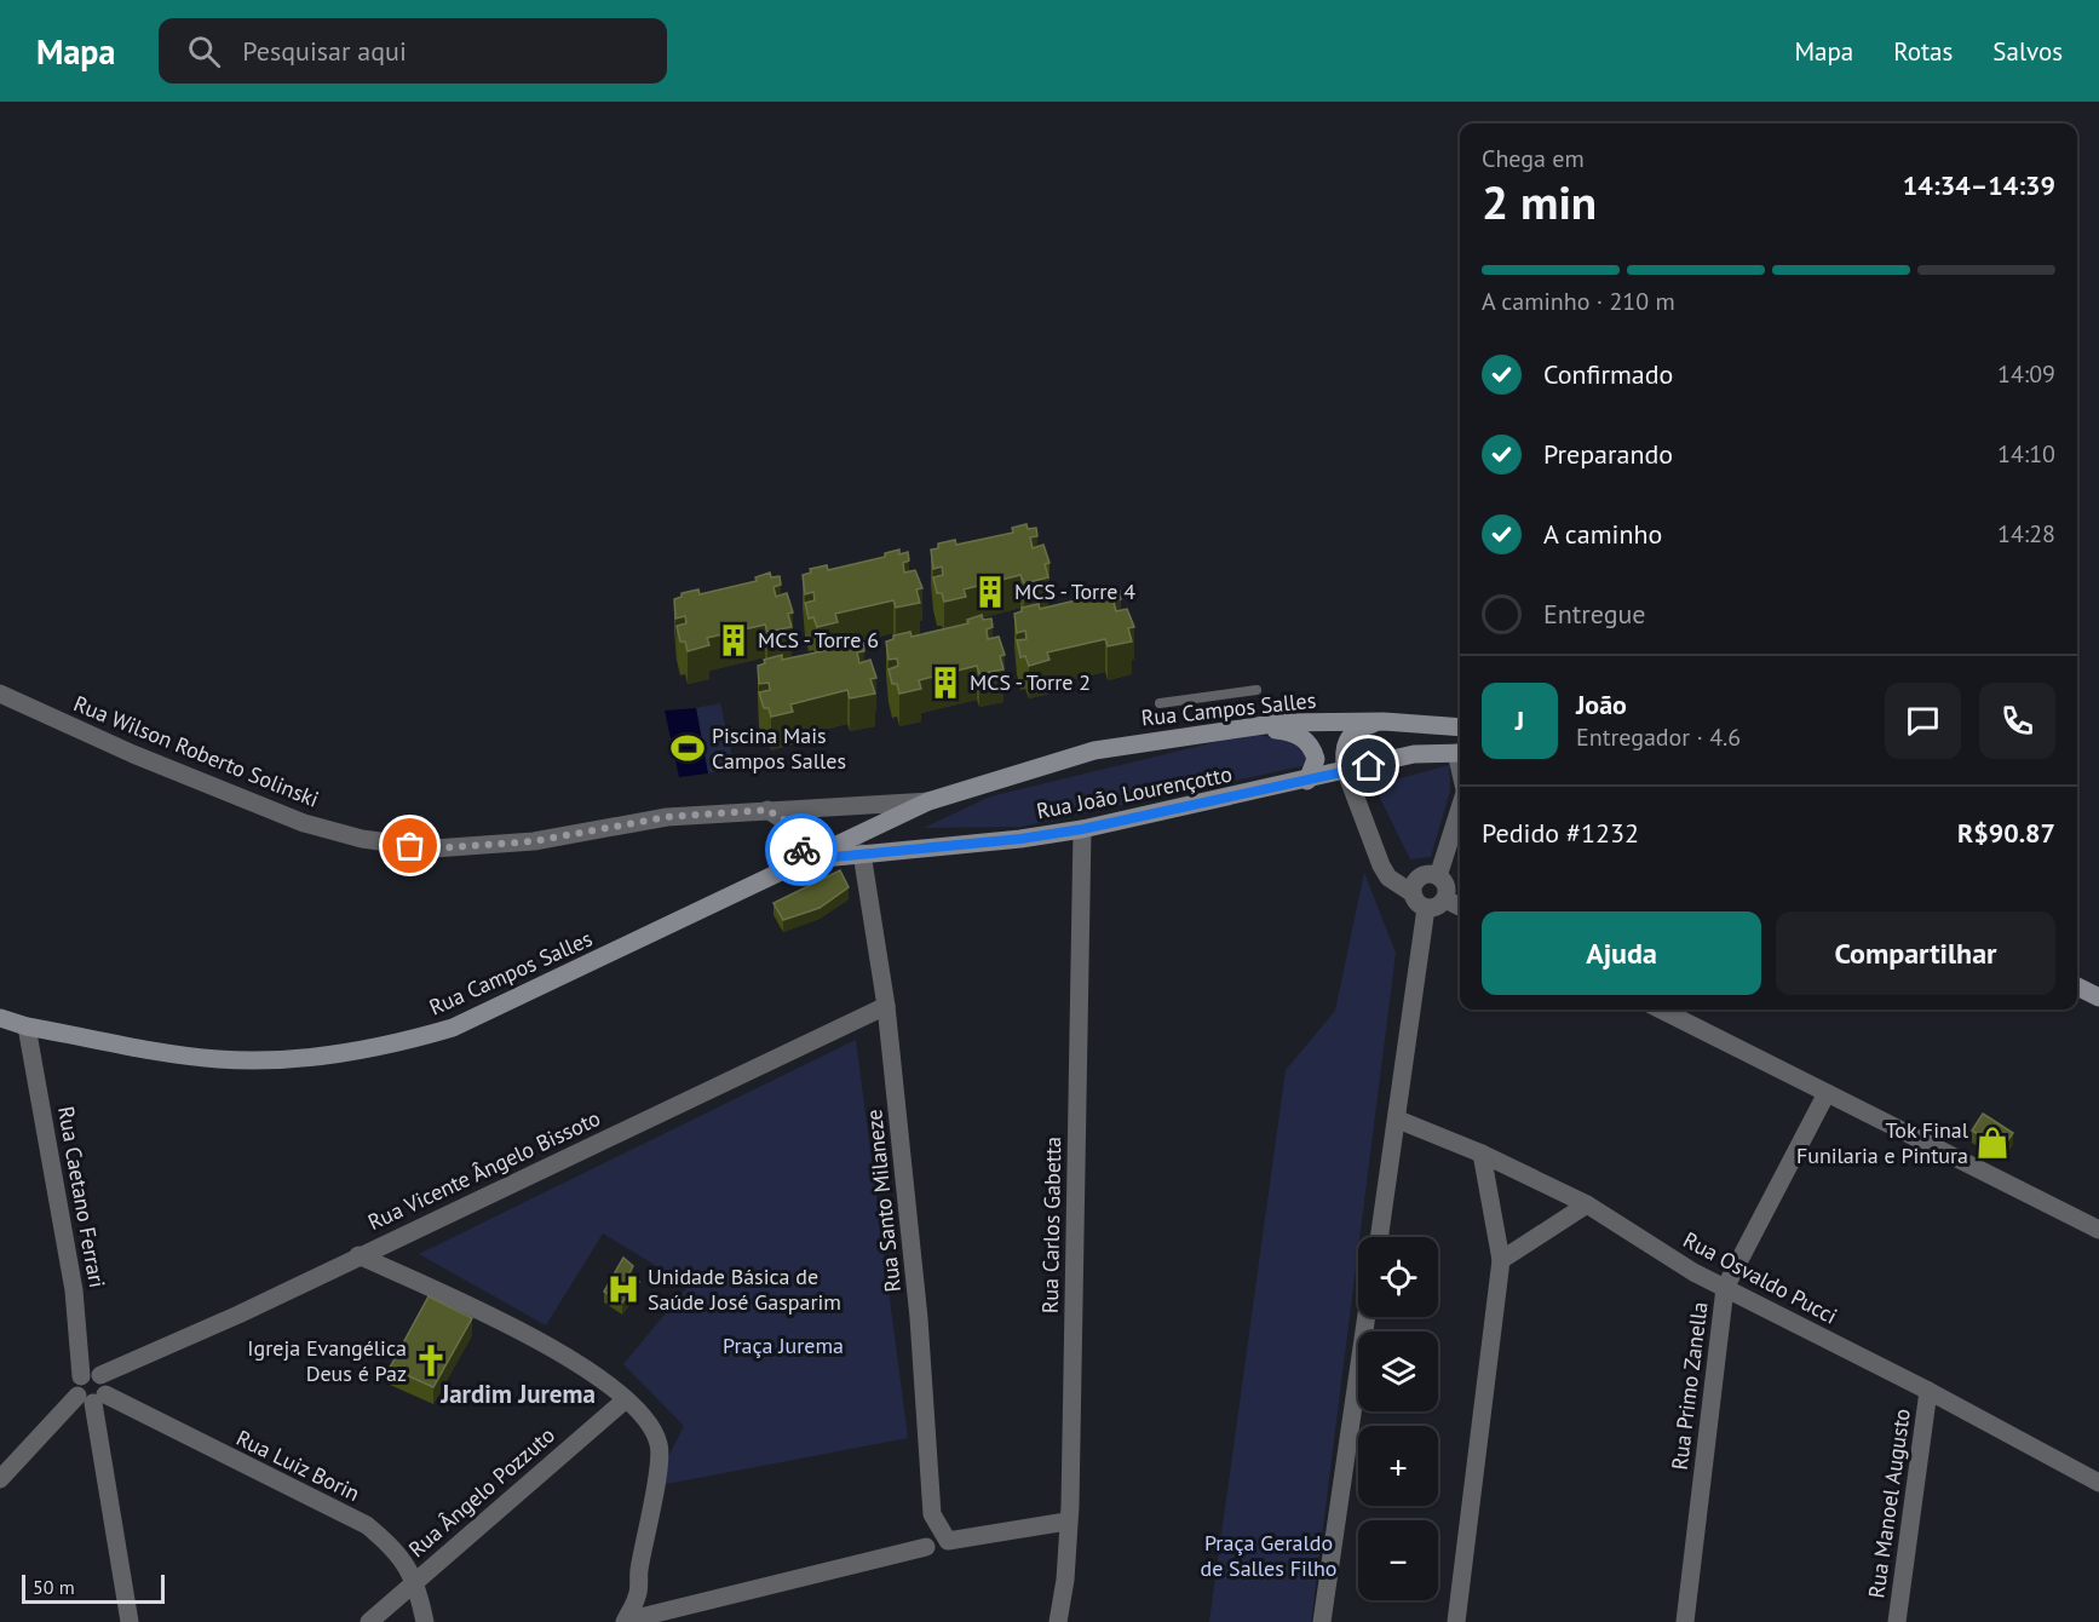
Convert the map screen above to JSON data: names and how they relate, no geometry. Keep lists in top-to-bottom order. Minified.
{"streets":{"main road":["Rua Campos Salles","Rua João Lourençotto"],"street":["Rua Wilson Roberto Solinski","Rua Vicente Ângelo Bissoto","Rua Caetano Ferrari","Rua Santo Milaneze","Rua Carlos Gabetta","Rua Osvaldo Pucci","Rua Primo Zanella","Rua Luiz Borin","Rua Ângelo Pozzuto","Rua Manoel Augusto"]},"crossings":[["Rua Campos Salles","Rua Wilson Roberto Solinski"],["Rua Campos Salles","Rua João Lourençotto"],["Rua Campos Salles","Rua Caetano Ferrari"],["Rua Campos Salles","Rua Santo Milaneze"],["Rua João Lourençotto","Rua Santo Milaneze"],["Rua João Lourençotto","Rua Carlos Gabetta"],["Rua Vicente Ângelo Bissoto","Rua Santo Milaneze"],["Rua Caetano Ferrari","Rua Luiz Borin"],["Rua Santo Milaneze","Rua Carlos Gabetta"],["Rua Osvaldo Pucci","Rua Primo Zanella"],["Rua Osvaldo Pucci","Rua Manoel Augusto"],["Rua Luiz Borin","Rua Ângelo Pozzuto"]],"districts":["Jardim Jurema"],"parks":["Praça Jurema","Praça Geraldo de Salles Filho"],"places":{"building":["MCS - Torre 4","MCS - Torre 6","MCS - Torre 2"],"sports":["Piscina Mais Campos Salles"],"shop":["Tok Final Funilaria e Pintura"],"hospital":["Unidade Básica de Saúde José Gasparim"],"church":["Igreja Evangélica Deus é Paz"]},"scale_bar":"50 m","page":{"header":"Mapa","search":"Pesquisar aqui","nav":["Mapa","Rotas","Salvos"],"heading":["2 min","Chega em","14:34–14:39"],"panel":["João","Entregador · 4.6","Pedido #1232","R$90.87"],"bar":"A caminho · 210 m","list":[["Confirmado","14:09"],["Preparando","14:10"],["A caminho","14:28"],"Entregue"],"round":"J","buttons":["Ajuda","Compartilhar"],"map_buttons":["+","−"],"scale":"50 m"}}
